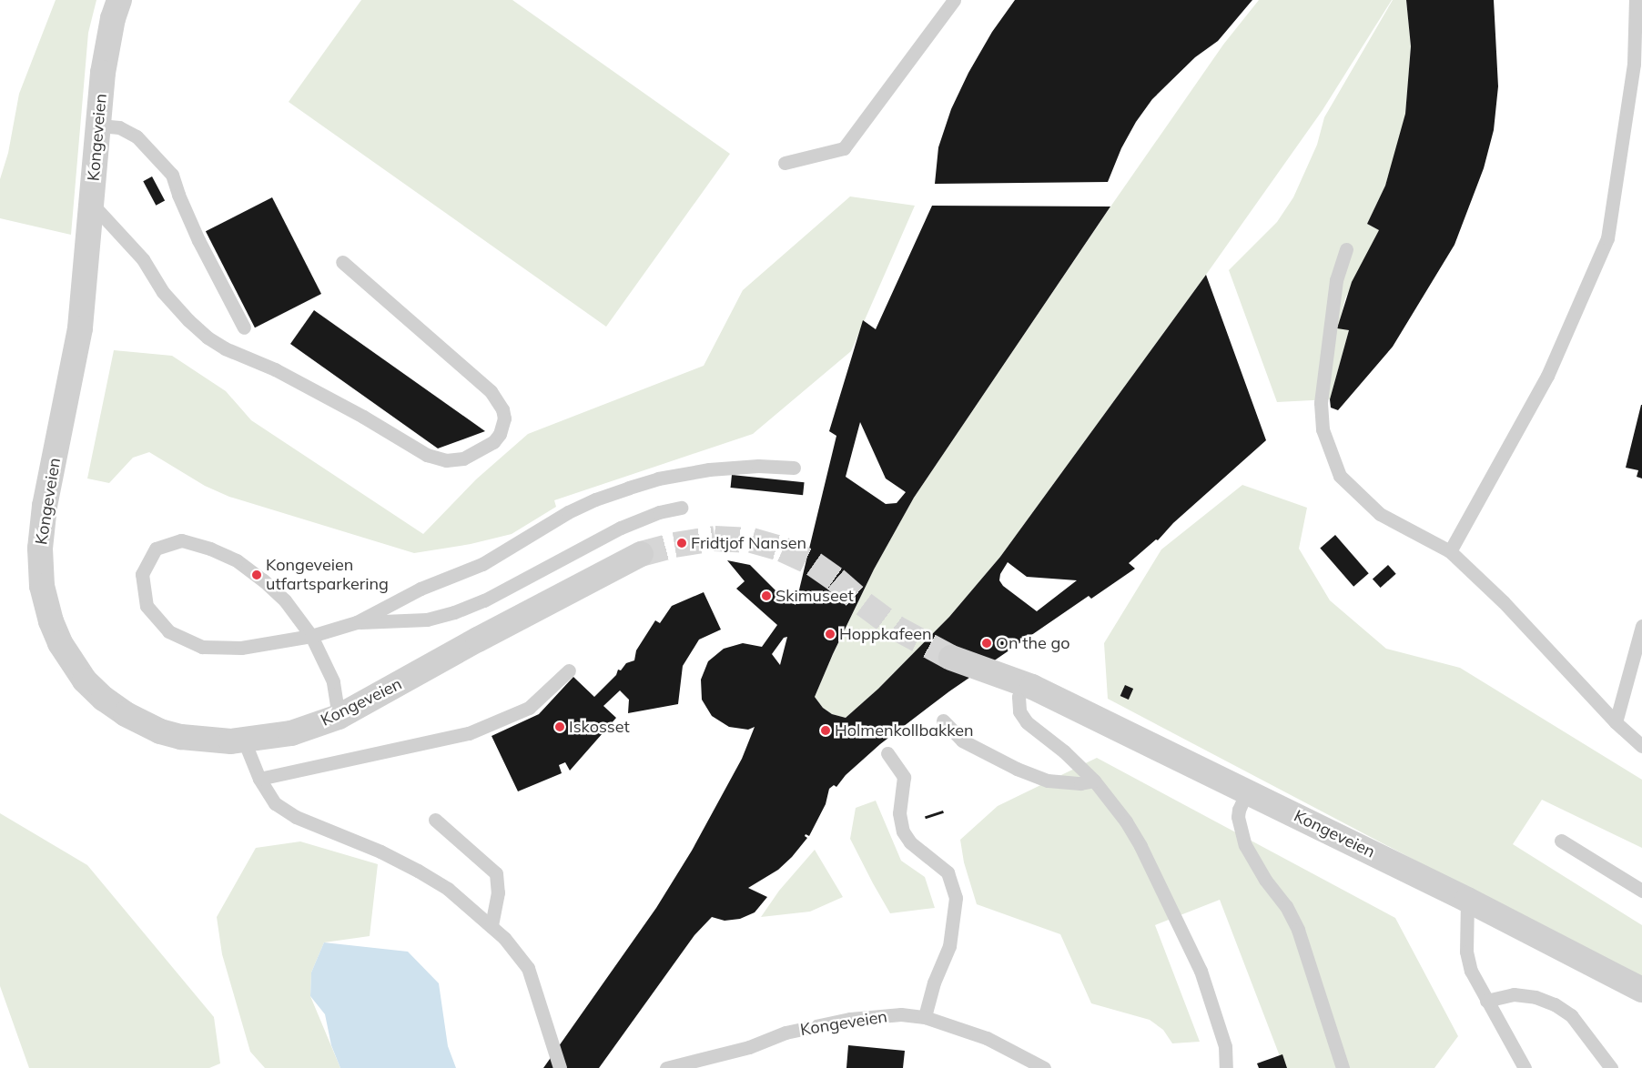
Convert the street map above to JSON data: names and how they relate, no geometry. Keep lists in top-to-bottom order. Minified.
{"streets":{"street":["Kongeveien"]},"places":["Fridtjof Nansen","Kongeveien utfartsparkering","Skimuseet","Hoppkafeen","On the go","Iskosset","Holmenkollbakken"]}
